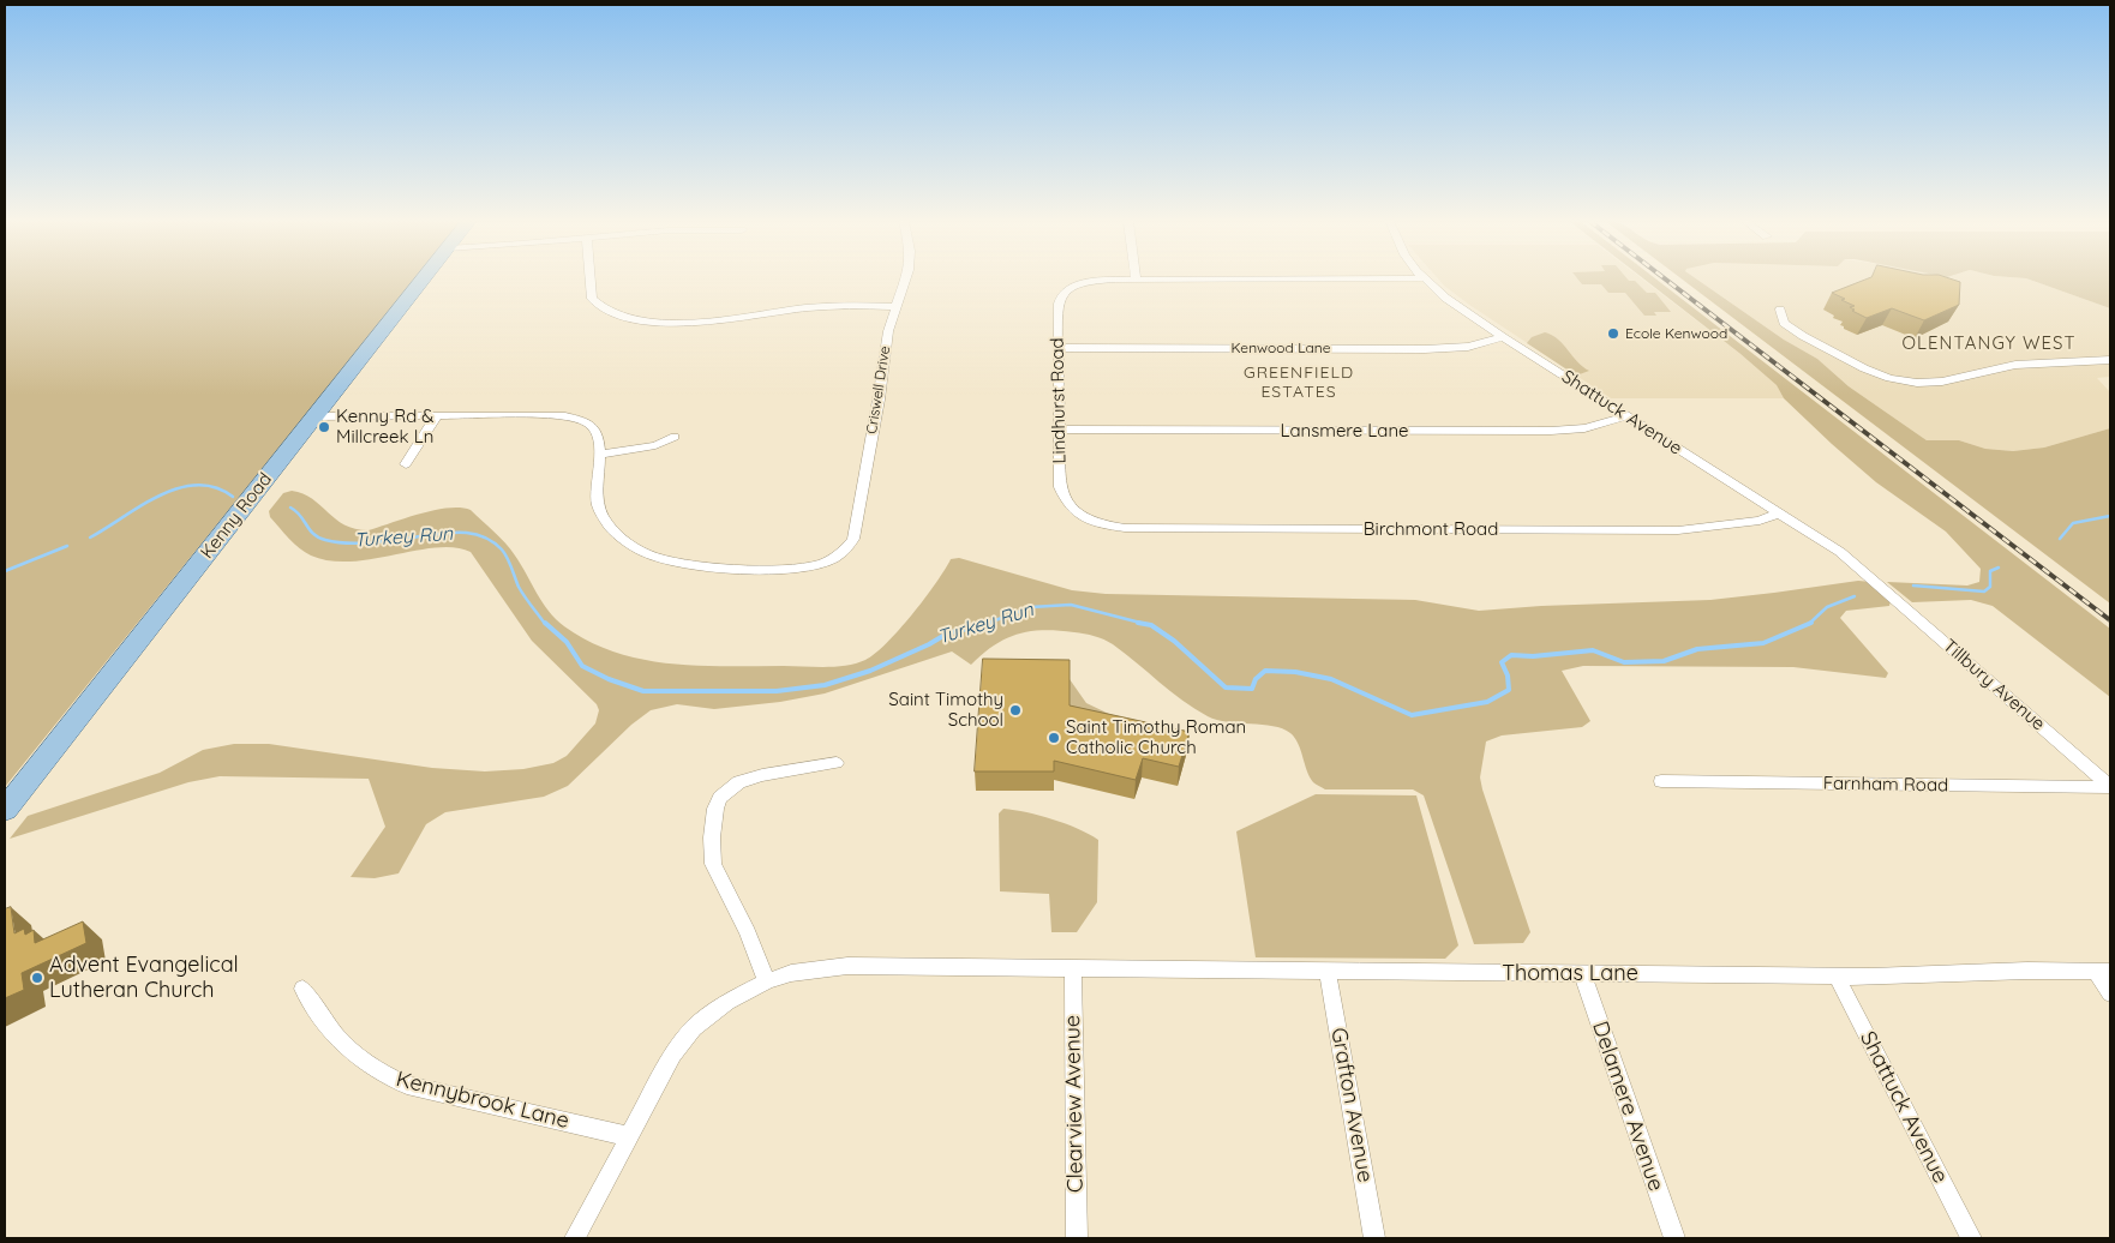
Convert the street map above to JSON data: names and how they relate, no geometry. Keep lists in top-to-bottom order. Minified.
{"streets":{"main road":["Kenny Road"],"street":["Kenwood Lane","Criswell Drive","Lindhurst Road","Shattuck Avenue","Lansmere Lane","Birchmont Road","Tillbury Avenue","Farnham Road","Thomas Lane","Kennybrook Lane","Clearview Avenue","Grafton Avenue","Delamere Avenue"]},"crossings":[["Kenwood Lane","Lindhurst Road"],["Kenwood Lane","Shattuck Avenue"],["Lindhurst Road","Lansmere Lane"],["Lindhurst Road","Birchmont Road"],["Shattuck Avenue","Lansmere Lane"],["Shattuck Avenue","Birchmont Road"],["Shattuck Avenue","Tillbury Avenue"],["Shattuck Avenue","Thomas Lane"],["Tillbury Avenue","Farnham Road"],["Thomas Lane","Kennybrook Lane"],["Thomas Lane","Clearview Avenue"],["Thomas Lane","Grafton Avenue"],["Thomas Lane","Delamere Avenue"]],"districts":["OLENTANGY WEST","GREENFIELD ESTATES"],"water":["Turkey Run"],"places":["Ecole Kenwood","Kenny Rd & Millcreek Ln","Saint Timothy School","Saint Timothy Roman Catholic Church","Advent Evangelical Lutheran Church"]}
